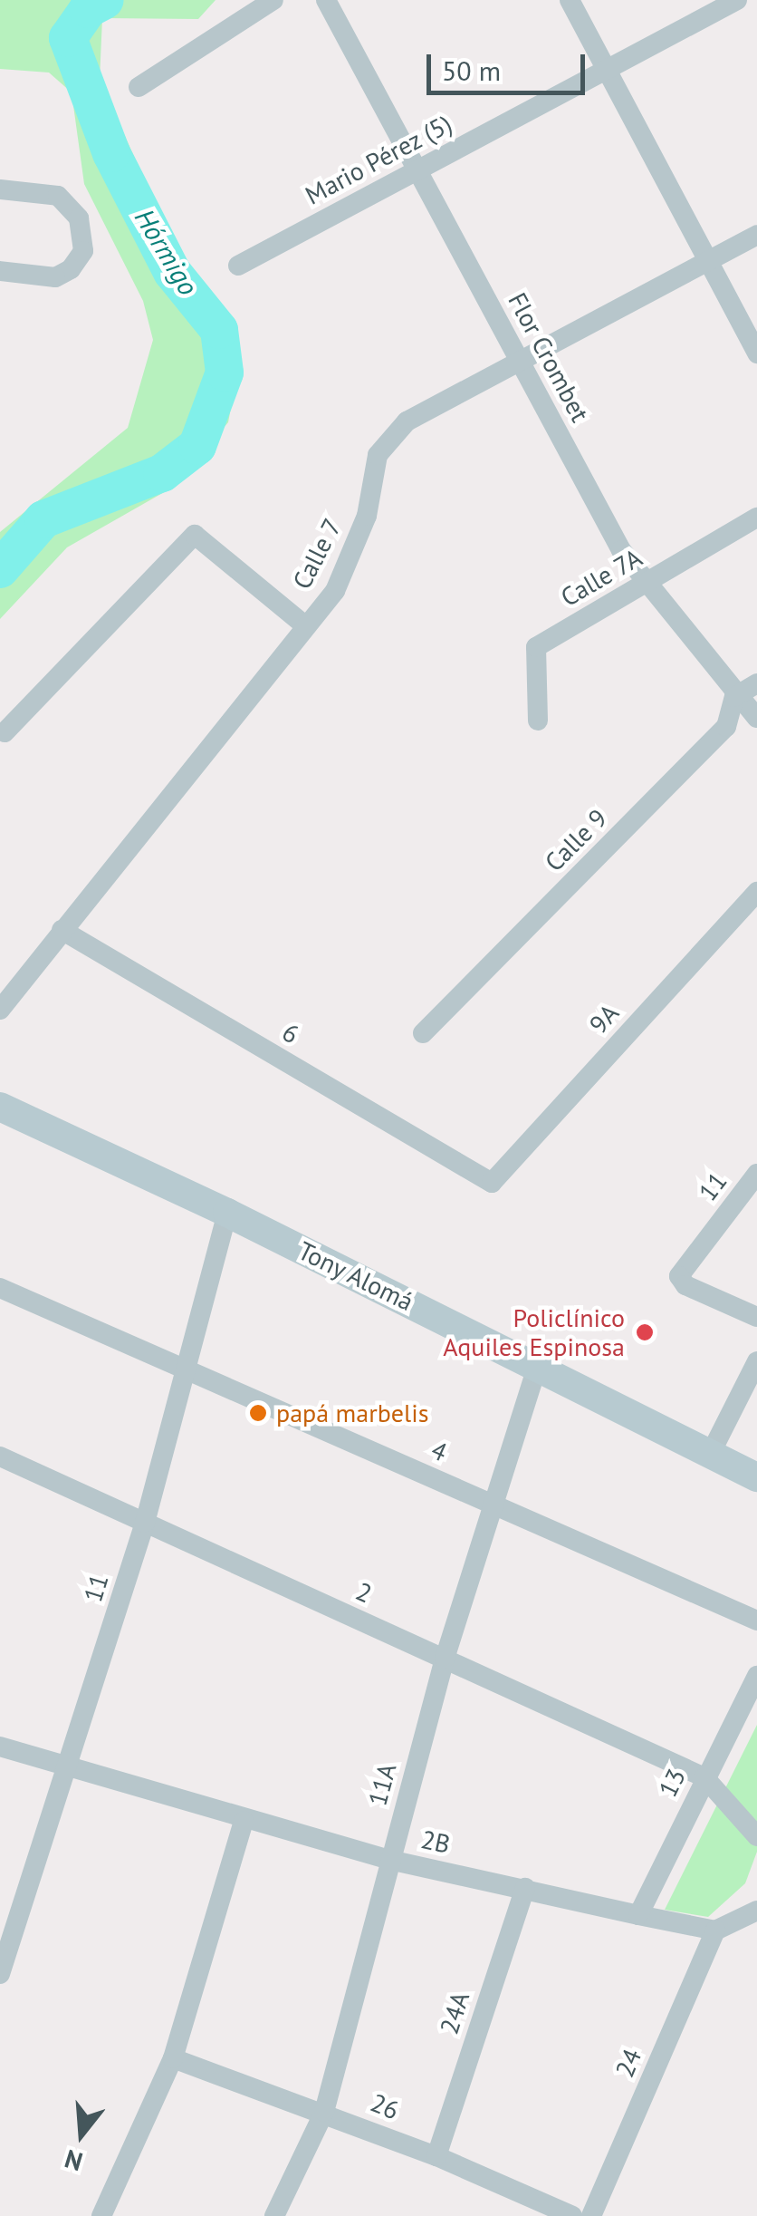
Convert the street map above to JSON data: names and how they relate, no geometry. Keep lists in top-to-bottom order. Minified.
{"streets":{"street":["Mario Pérez (5)","Flor Crombet","Calle 7","Calle 7A","Calle 9","9A","6","11","Tony Alomá","4","2","13","11A","2B","24A","24","26"]},"crossings":[["Mario Pérez (5)","Flor Crombet"],["Flor Crombet","Calle 7"],["Flor Crombet","Calle 7A"],["Flor Crombet","Calle 9"],["Calle 7","6"],["9A","6"],["11","Tony Alomá"],["11","4"],["11","2"],["11","2B"],["Tony Alomá","11A"],["4","11A"],["2","13"],["2","11A"],["13","2B"],["11A","2B"],["11A","26"],["2B","24A"],["2B","24"],["24A","26"]],"water":["Hórmigo"],"places":["Policlínico Aquiles Espinosa","papá marbelis"],"scale_bar":"50 m","north":"bottom"}
